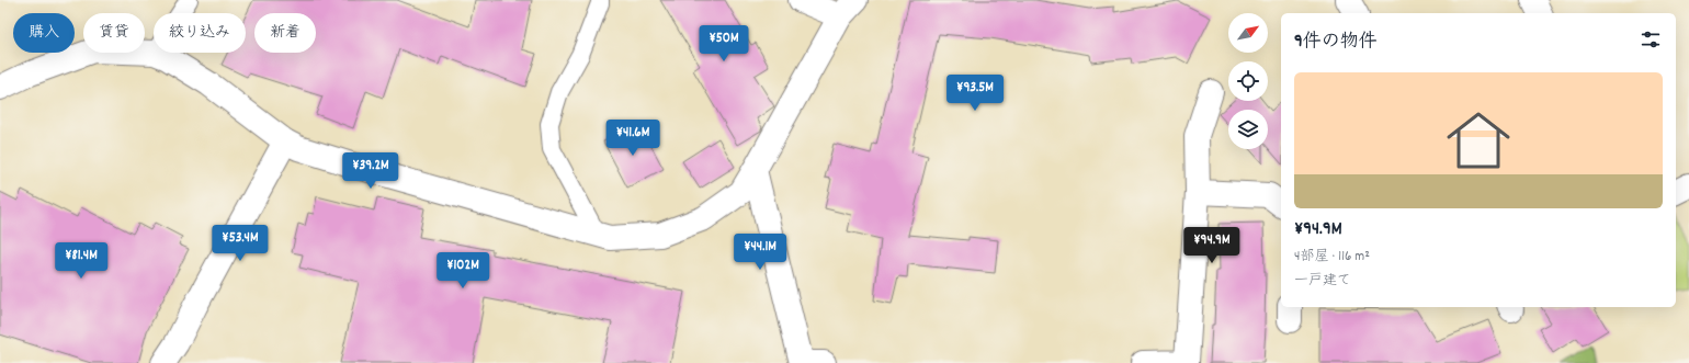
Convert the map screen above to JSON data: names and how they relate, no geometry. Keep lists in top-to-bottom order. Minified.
{"north":"top right","page":{"chip":["購入","賃貸","絞り込み","新着"],"heading":"9件の物件","price":["¥50M","¥93.5M","¥41.6M","¥39.2M","¥53.4M","¥94.9M","¥44.1M","¥81.4M","¥102M"],"list":[{"name":"¥94.9M","note":"4部屋 · 116 m² · 一戸建て"}]}}
